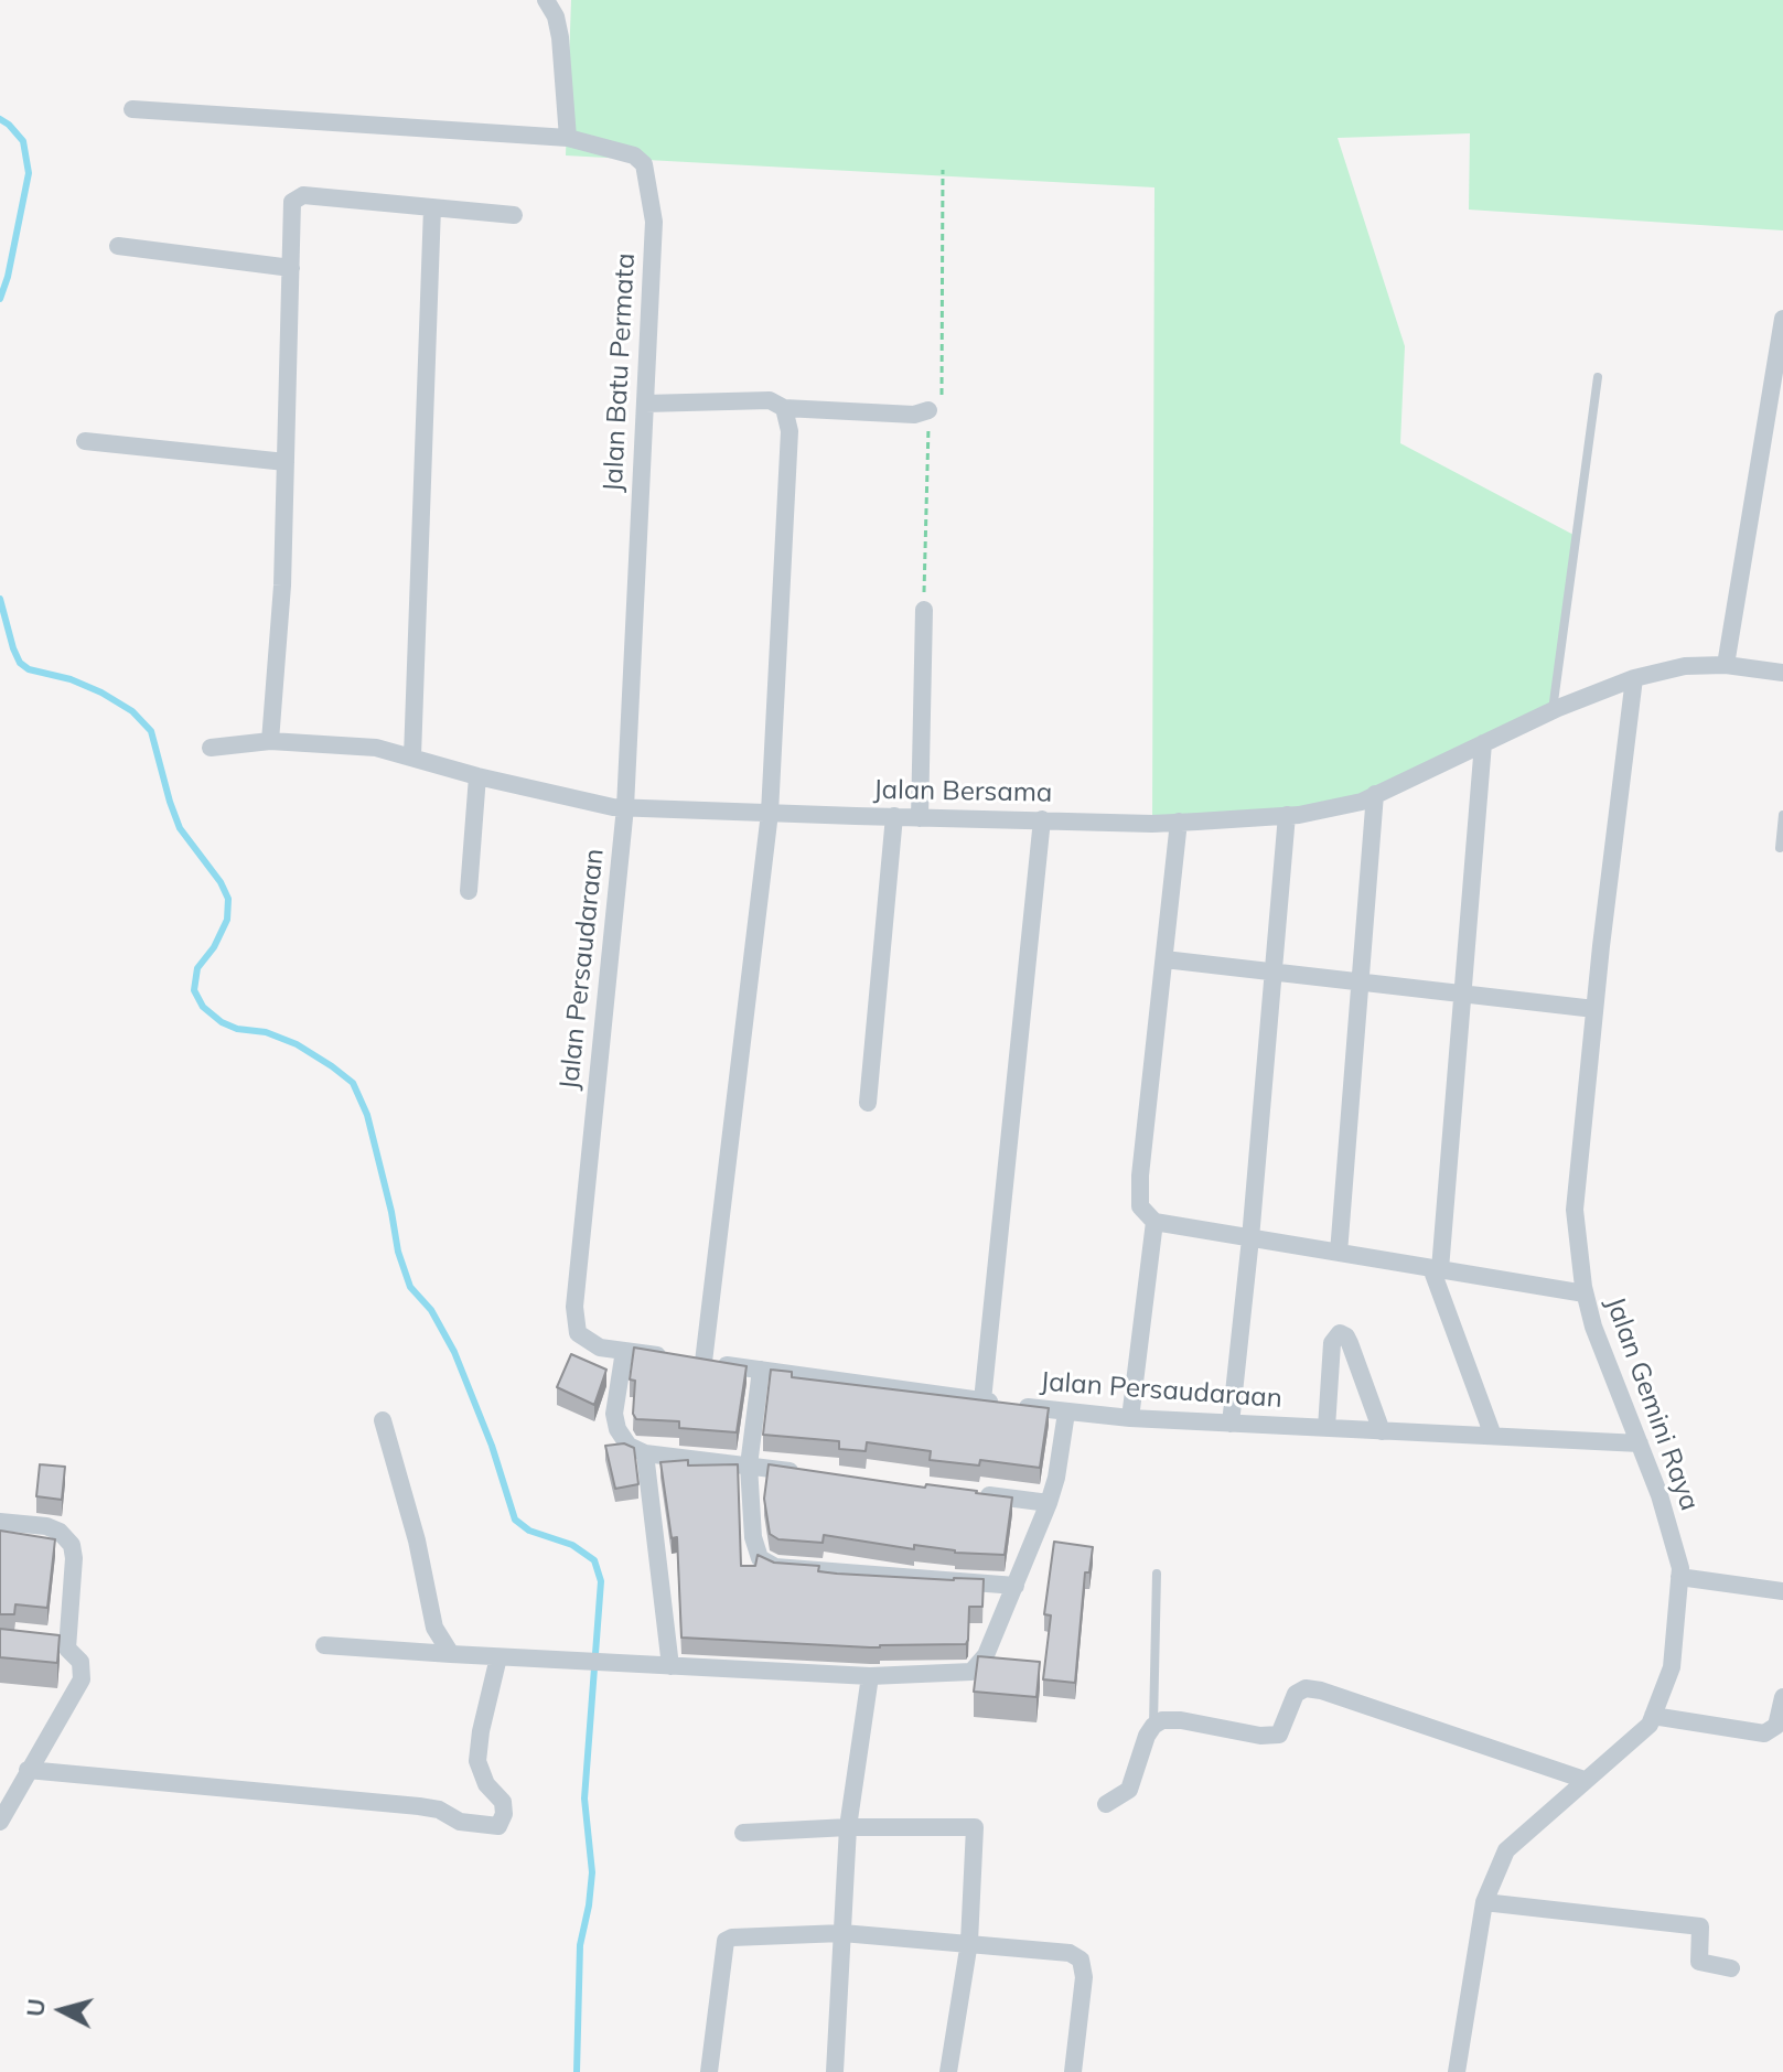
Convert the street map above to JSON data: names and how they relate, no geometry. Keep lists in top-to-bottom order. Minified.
{"streets":{"street":["Jalan Batu Permata","Jalan Bersama","Jalan Persaudaraan","Jalan Gemini Raya"]},"crossings":[["Jalan Batu Permata","Jalan Bersama"],["Jalan Batu Permata","Jalan Persaudaraan"],["Jalan Bersama","Jalan Persaudaraan"],["Jalan Bersama","Jalan Gemini Raya"],["Jalan Persaudaraan","Jalan Gemini Raya"]],"north":"left"}
